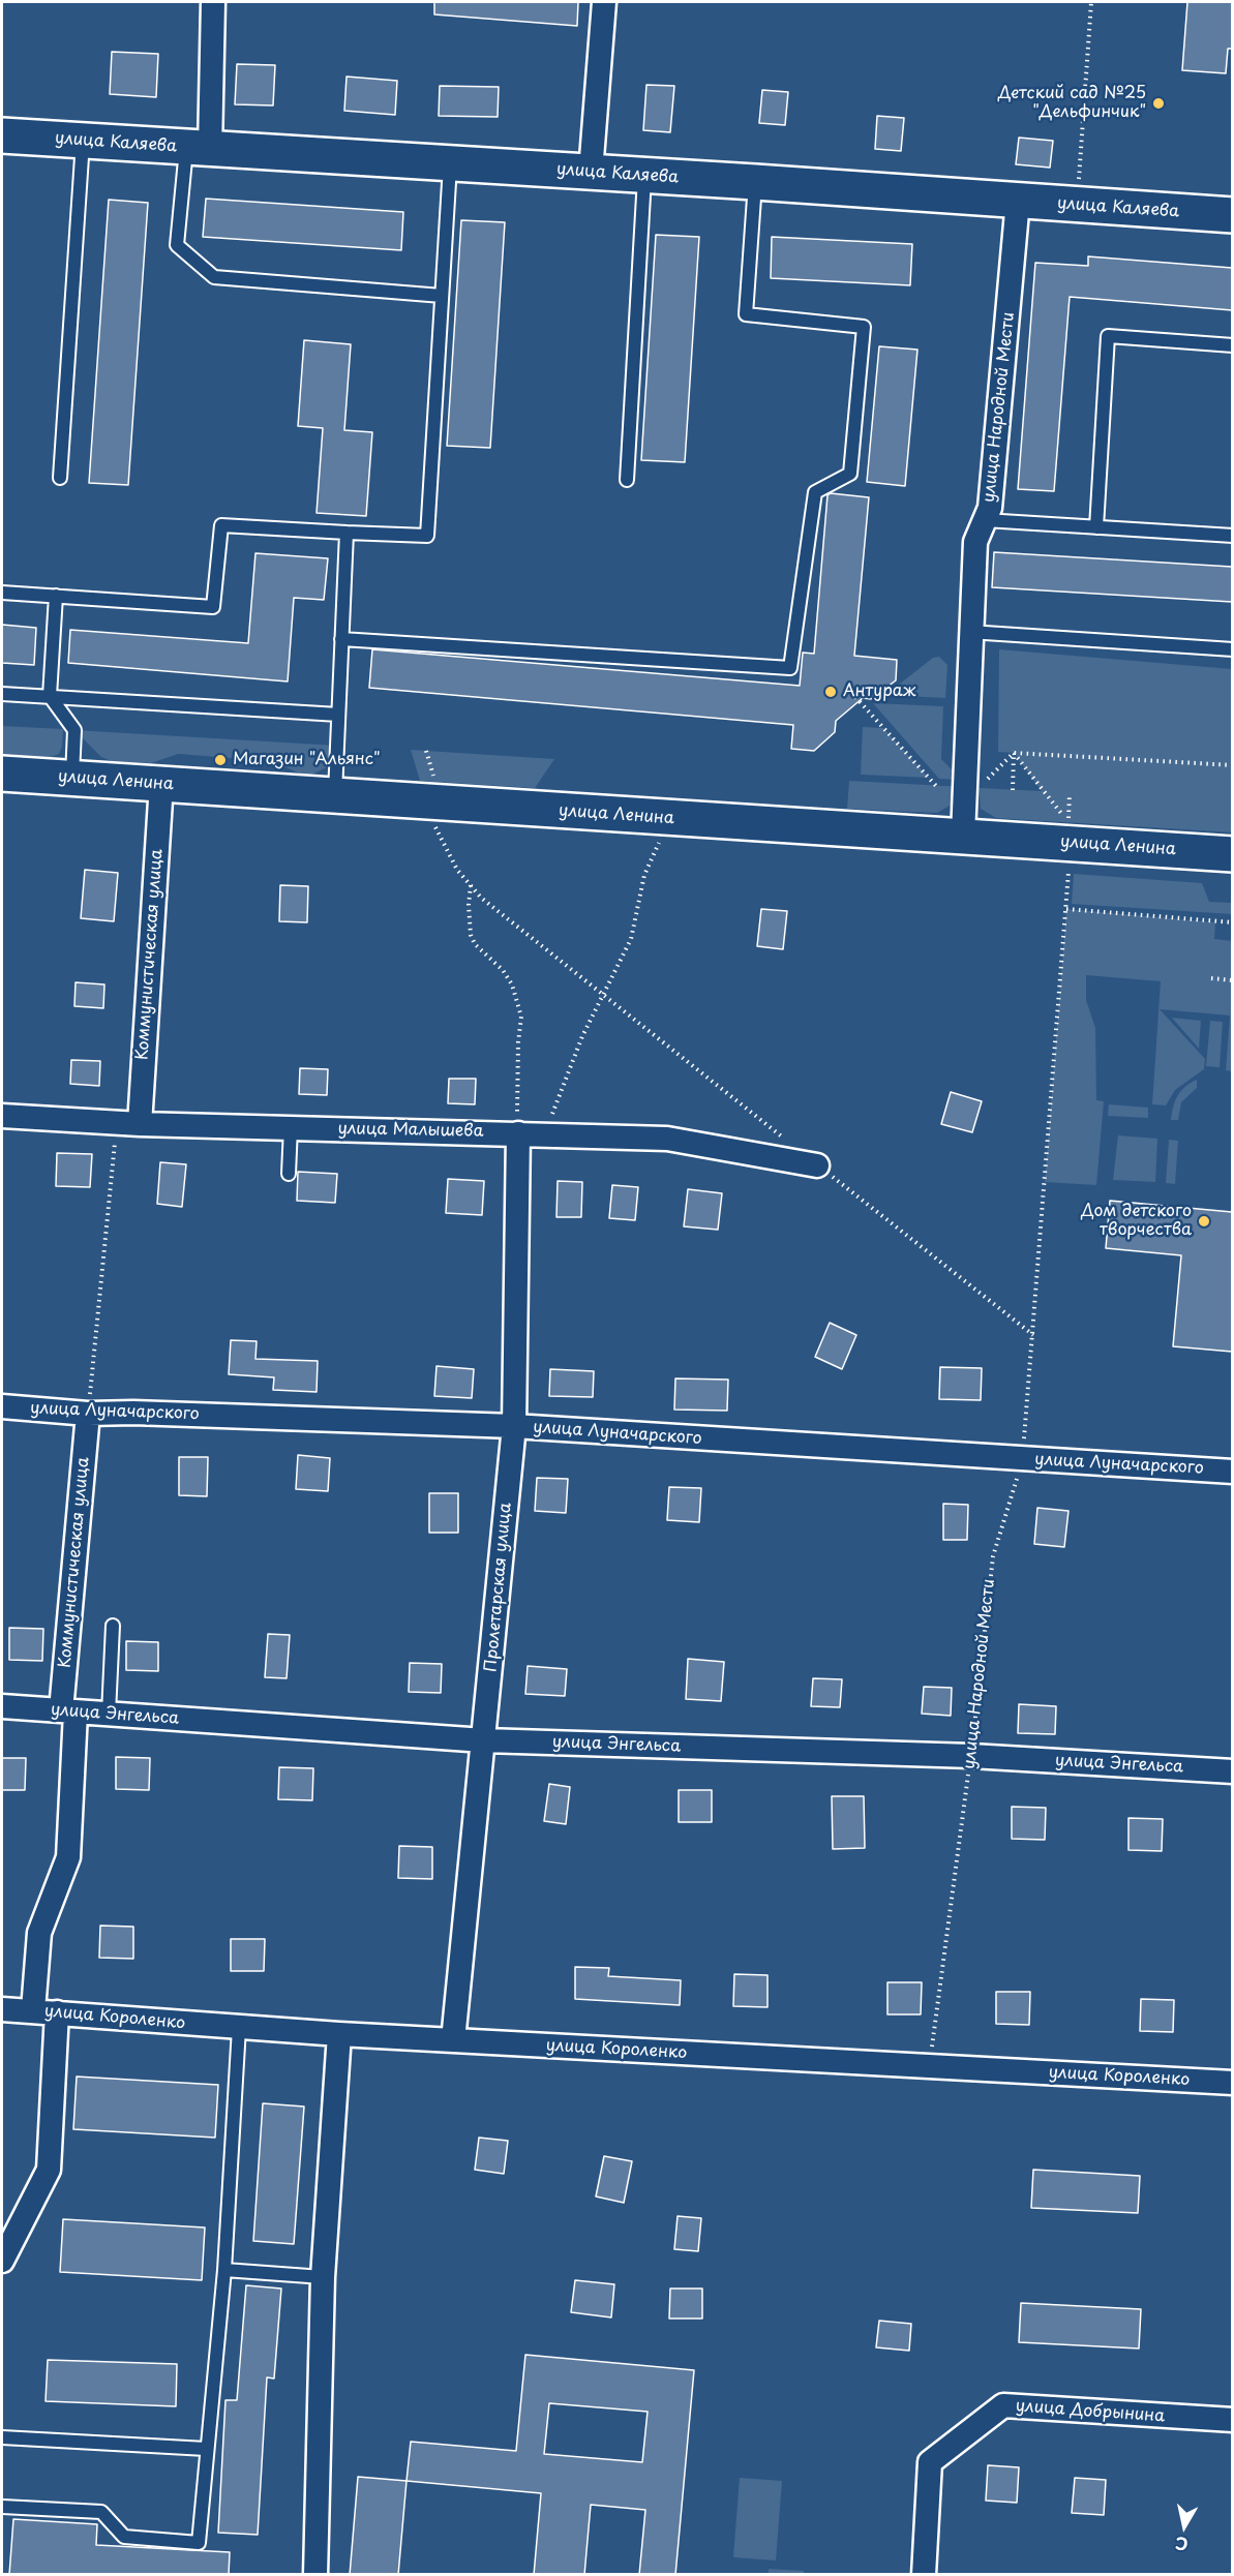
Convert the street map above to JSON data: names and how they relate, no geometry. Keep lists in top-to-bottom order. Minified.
{"streets":{"street":["улица Каляева","улица Народной Мести","улица Ленина","Коммунистическая улица","улица Малышева","улица Луначарского","Пролетарская улица","улица Энгельса","улица Короленко","улица Добрынина"]},"crossings":[["улица Каляева","улица Народной Мести"],["улица Народной Мести","улица Ленина"],["улица Народной Мести","улица Луначарского"],["улица Народной Мести","улица Энгельса"],["улица Народной Мести","улица Короленко"],["улица Ленина","Коммунистическая улица"],["Коммунистическая улица","улица Малышева"],["Коммунистическая улица","улица Луначарского"],["Коммунистическая улица","улица Энгельса"],["Коммунистическая улица","улица Короленко"],["улица Малышева","Пролетарская улица"],["улица Луначарского","Пролетарская улица"],["Пролетарская улица","улица Энгельса"],["Пролетарская улица","улица Короленко"]],"places":["Детский сад №25 \"Дельфинчик\"","Антураж","Магазин \"Альянс\"","Дом детского творчества"],"north":"bottom"}
